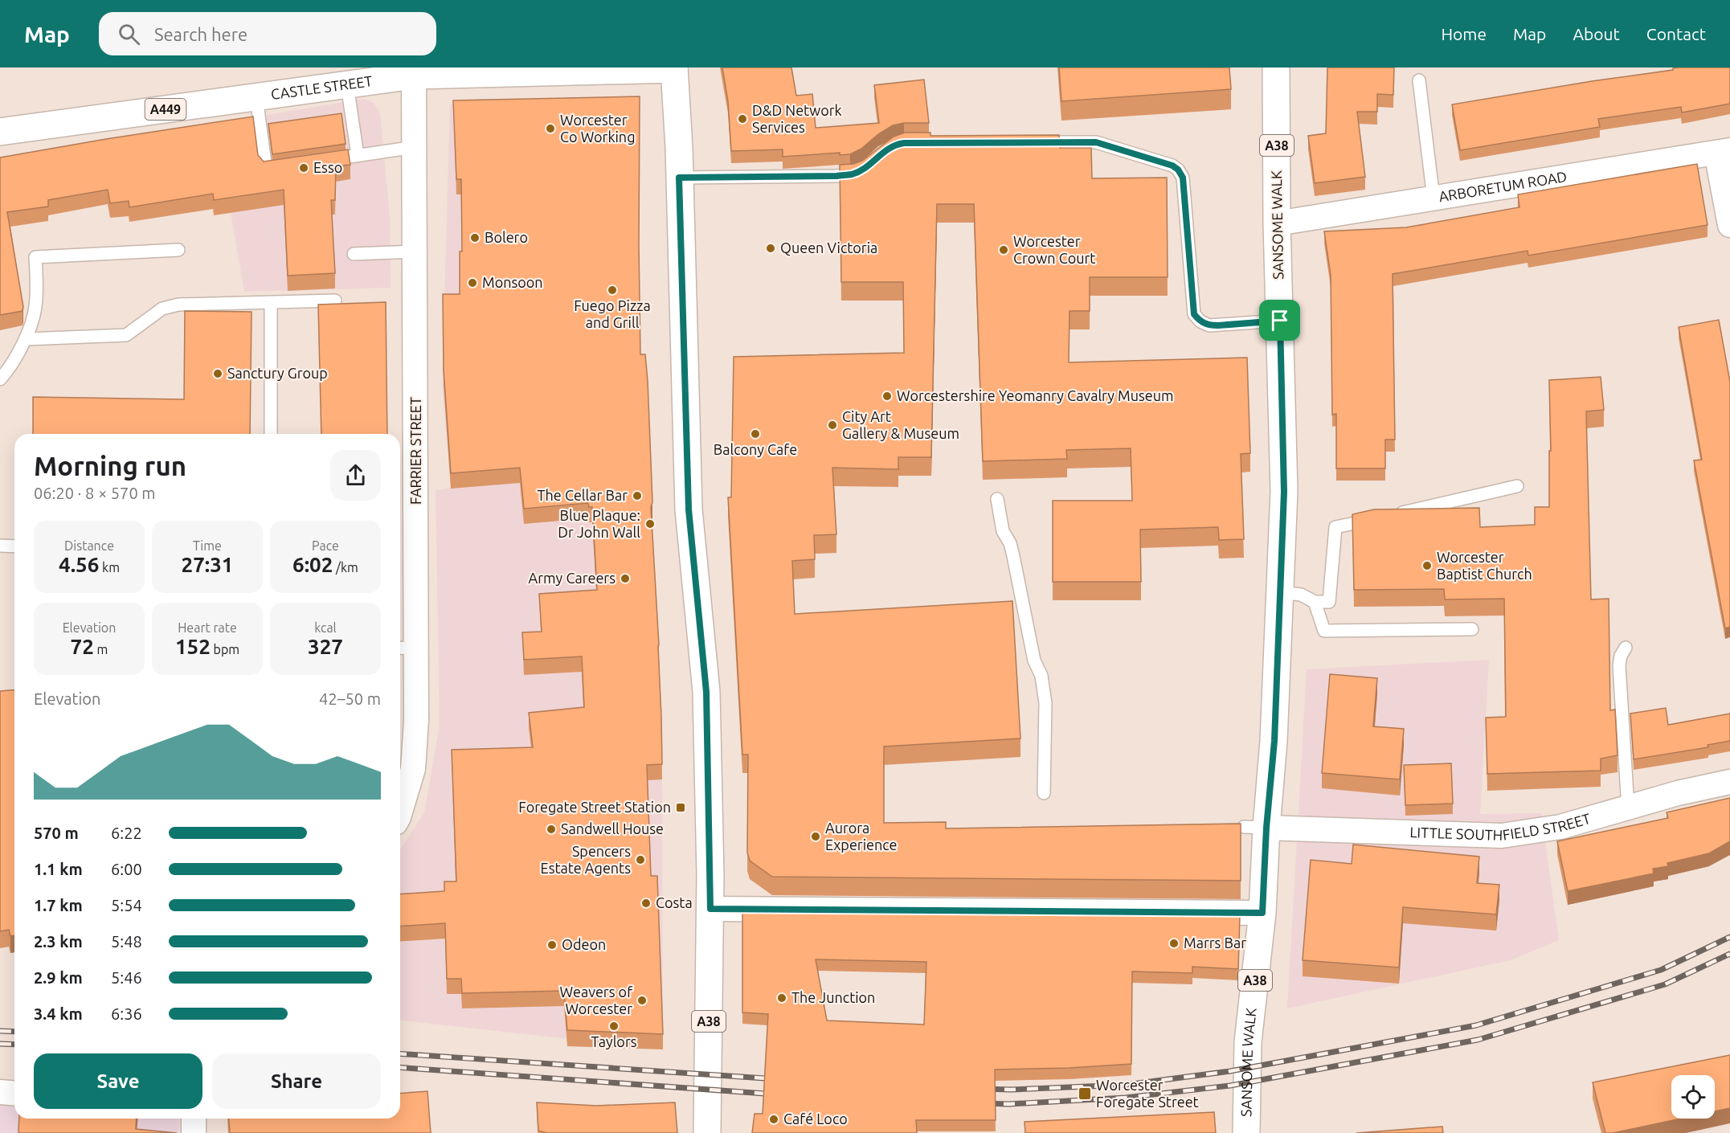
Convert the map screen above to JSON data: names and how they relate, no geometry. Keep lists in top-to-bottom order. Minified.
{"streets":{"main road":["CASTLE STREET","A449","A38","SANSOME WALK"],"street":["ARBORETUM ROAD","FARRIER STREET","LITTLE SOUTHFIELD STREET"]},"crossings":[["CASTLE STREET","A38"],["CASTLE STREET","FARRIER STREET"],["ARBORETUM ROAD","SANSOME WALK"],["SANSOME WALK","LITTLE SOUTHFIELD STREET"]],"places":{"other":["D&D Network Services","Worcester Co Working","Esso","Bolero","Queen Victoria","Worcester Crown Court","Monsoon","Fuego Pizza and Grill","Sanctury Group","Worcestershire Yeomanry Cavalry Museum","City Art Gallery & Museum","Balcony Cafe","The Cellar Bar","Blue Plaque: Dr John Wall","Worcester Baptist Church","Army Careers","Sandwell House","Aurora Experience","Spencers Estate Agents","Costa","Marrs Bar","Odeon","The Junction","Weavers of Worcester","Taylors","Café Loco"],"transit":["Foregate Street Station","Worcester Foregate Street"]},"page":{"header":"Map","search":"Search here","nav":["Home","Map","About","Contact"],"heading":["Morning run","06:20 · 8 × 570 m"],"stats":[["Distance","4.56 km"],["Time","27:31"],["Pace","6:02 /km"],["Elevation","72 m"],["Heart rate","152 bpm"],["kcal","327"]],"chart":["Elevation","42–50 m"],"list":[{"name":"570 m","note":"6:22"},{"name":"1.1 km","note":"6:00"},{"name":"1.7 km","note":"5:54"},{"name":"2.3 km","note":"5:48"},{"name":"2.9 km","note":"5:46"},{"name":"3.4 km","note":"6:36"}],"buttons":["Save","Share"]}}
